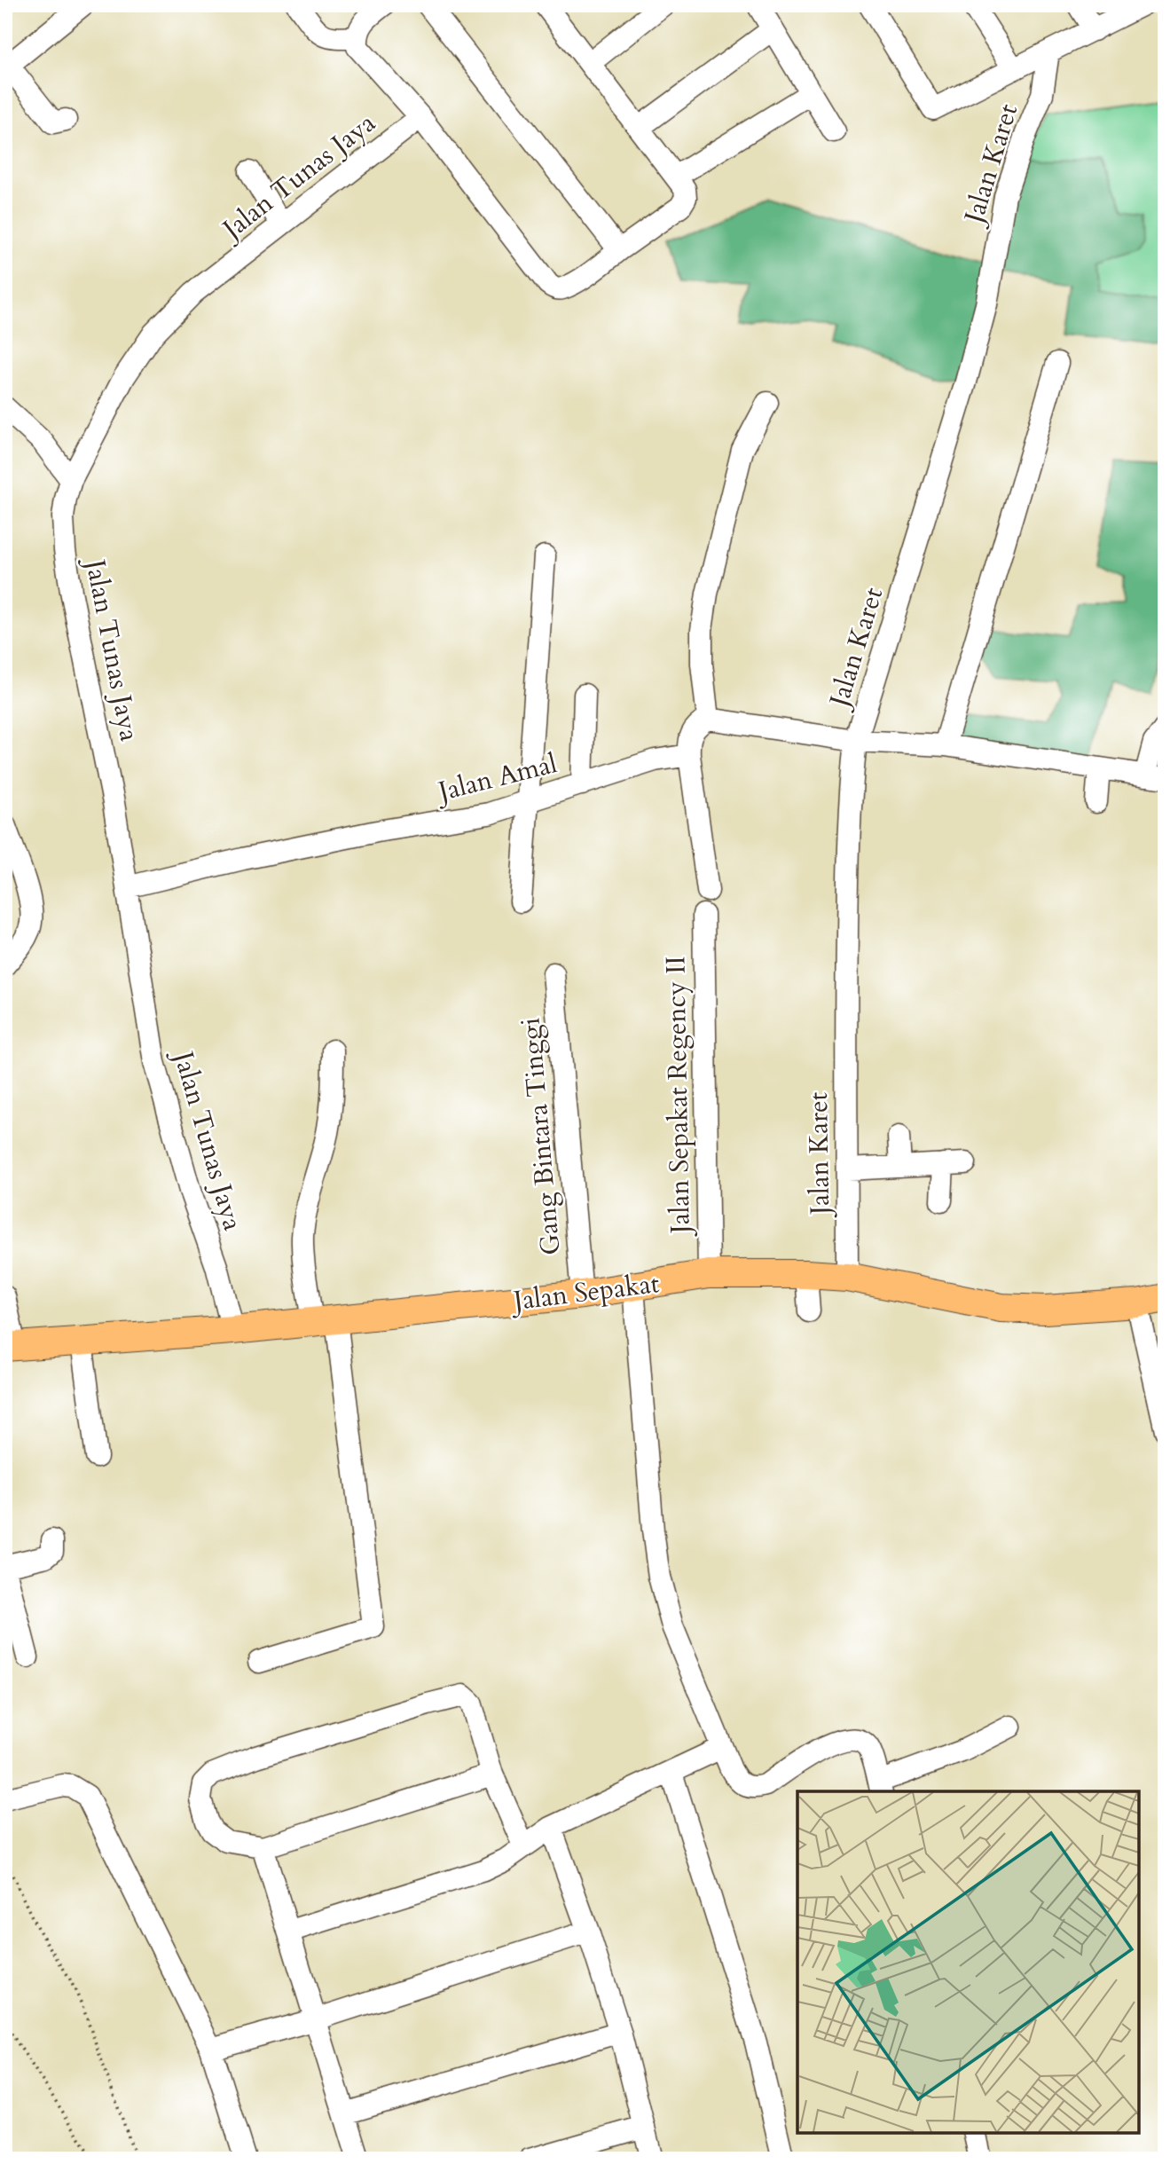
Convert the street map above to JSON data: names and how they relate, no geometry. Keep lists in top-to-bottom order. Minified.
{"streets":{"main road":["Jalan Sepakat"],"street":["Jalan Karet","Jalan Tunas Jaya","Jalan Amal","Jalan Sepakat Regency II","Gang Bintara Tinggi"]},"crossings":[["Jalan Karet","Jalan Sepakat"],["Jalan Tunas Jaya","Jalan Amal"],["Jalan Tunas Jaya","Jalan Sepakat"],["Jalan Sepakat Regency II","Jalan Sepakat"],["Gang Bintara Tinggi","Jalan Sepakat"]]}
